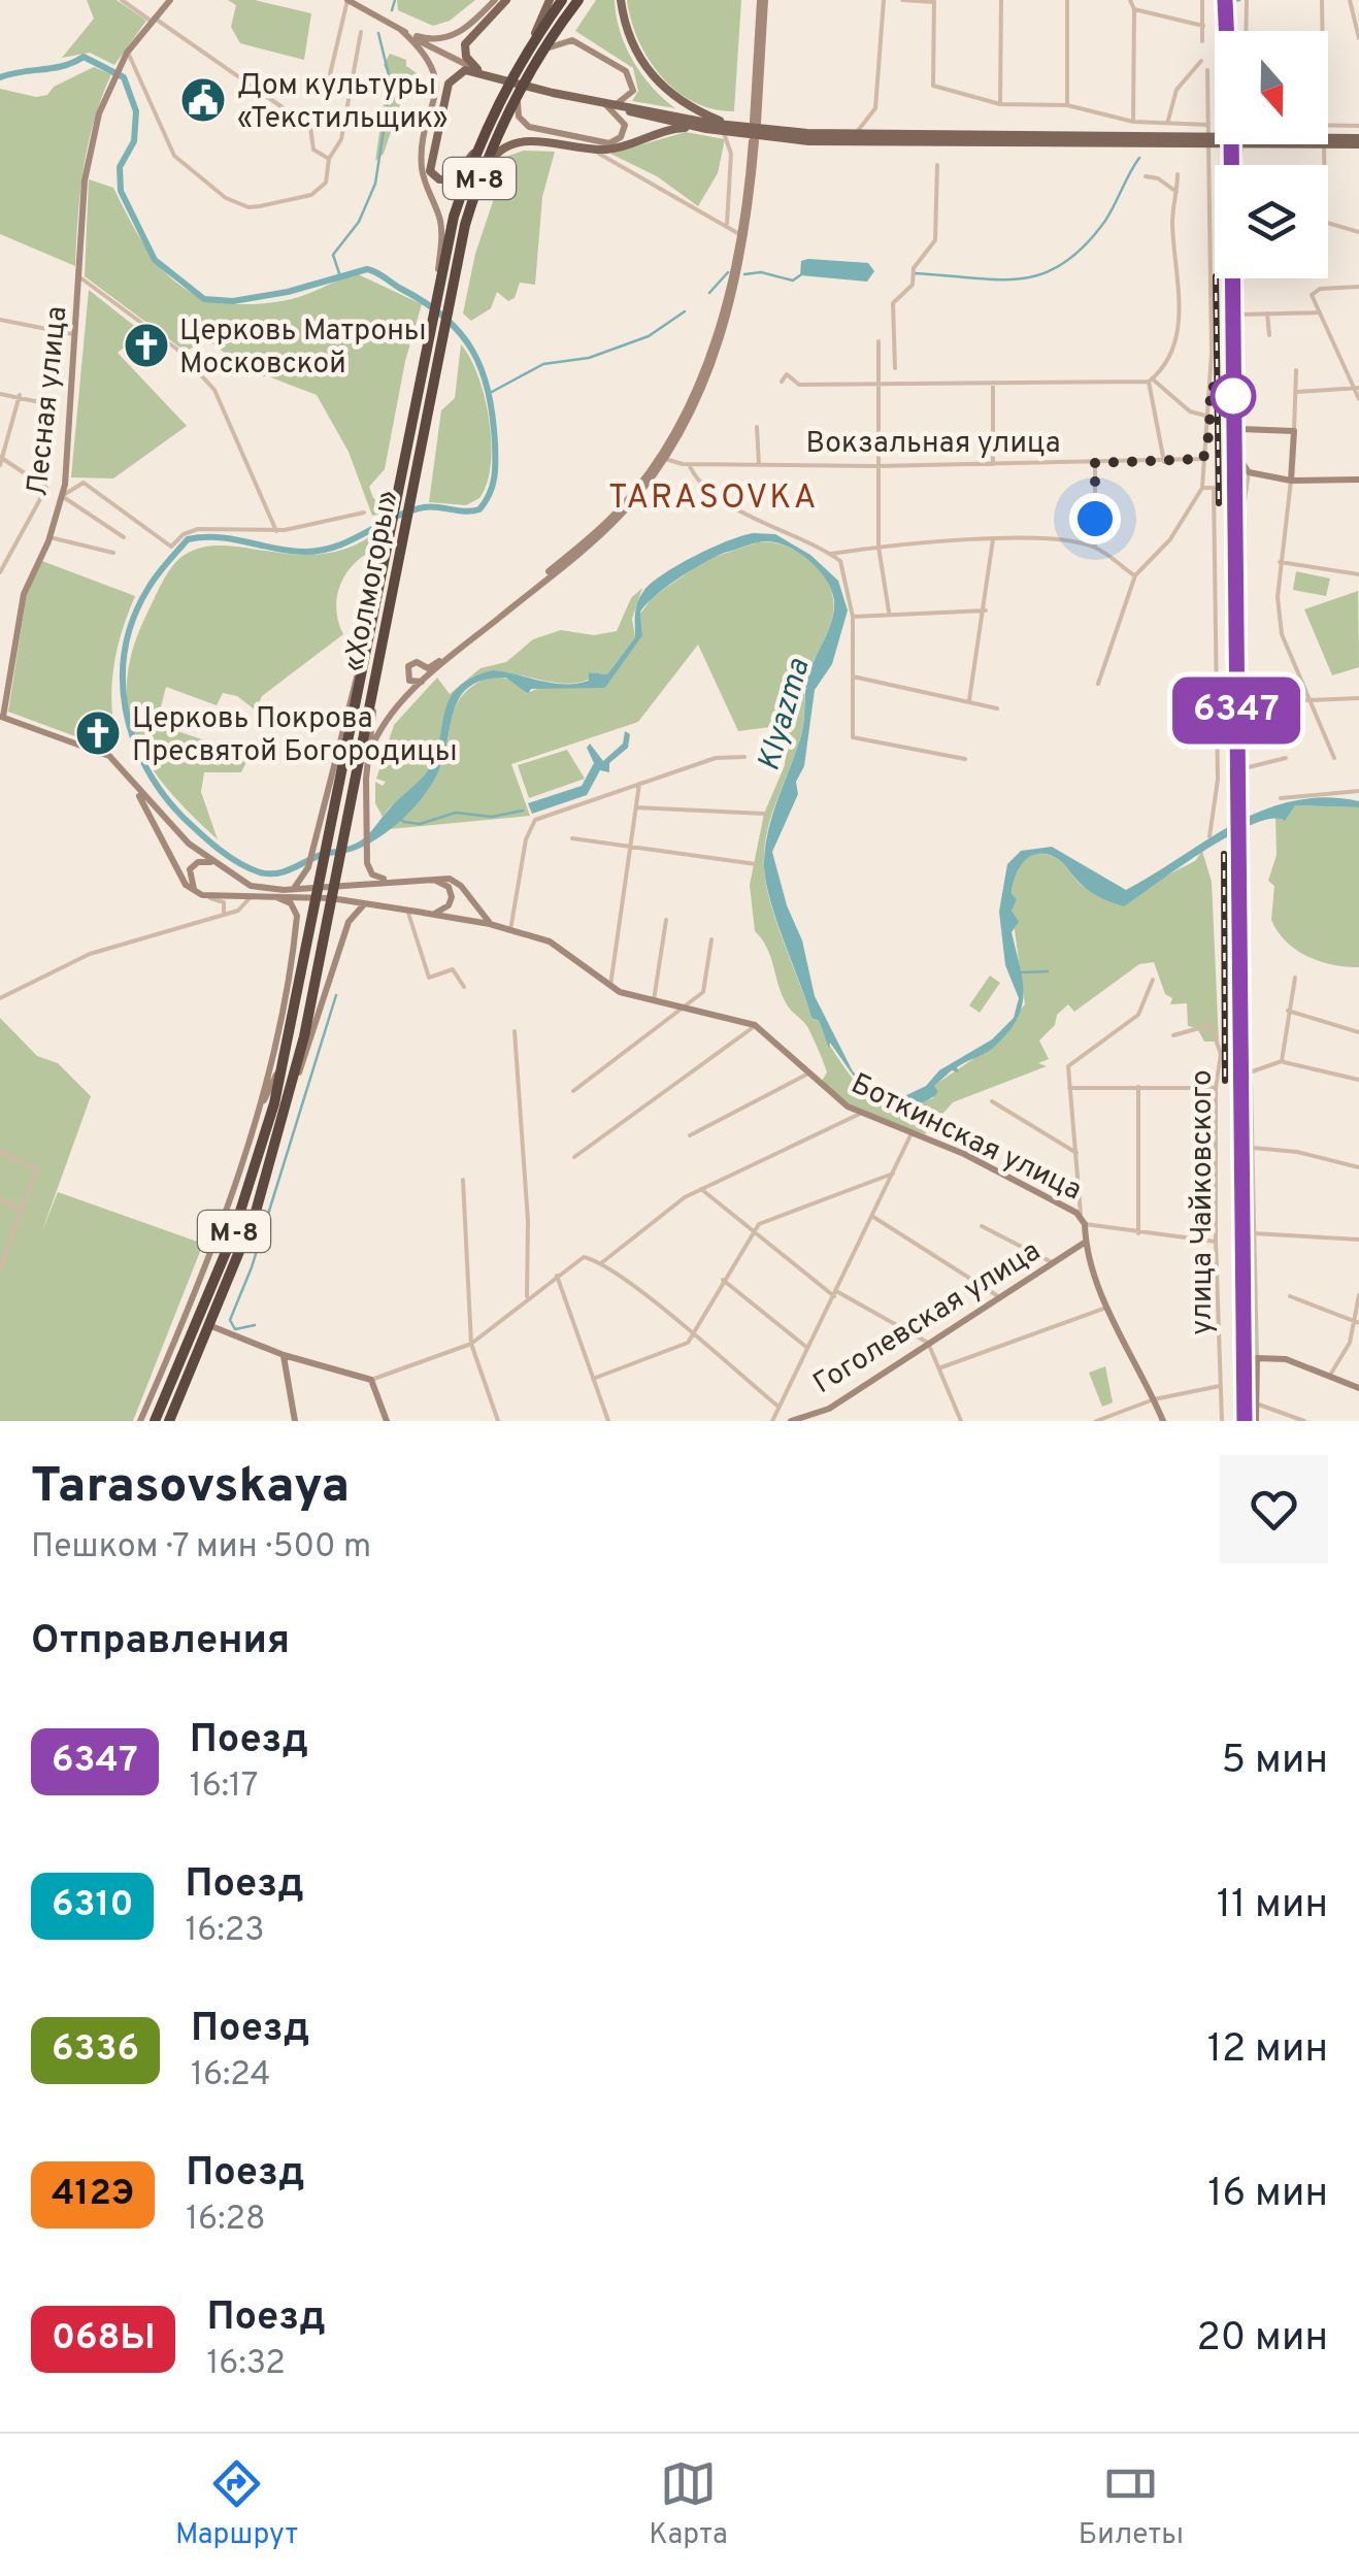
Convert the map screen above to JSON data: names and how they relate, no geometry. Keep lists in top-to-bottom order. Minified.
{"streets":{"highway":["М-8","«Холмогоры»"],"street":["Лесная улица","Вокзальная улица","Боткинская улица","улица Чайковского","Гоголевская улица"]},"crossings":[["Боткинская улица","Гоголевская улица"]],"districts":["TARASOVKA"],"water":["Klyazma"],"places":{"public building":["Дом культуры «Текстильщик»"],"church":["Церковь Матроны Московской","Церковь Покрова Пресвятой Богородицы"]},"north":"bottom","page":{"on_map":"6347","heading":[["Tarasovskaya","Пешком · 7 мин · 500 m"],"Отправления"],"list":[{"mark":"6347","name":"Поезд","note":"16:17","value":"5 мин"},{"mark":"6310","name":"Поезд","note":"16:23","value":"11 мин"},{"mark":"6336","name":"Поезд","note":"16:24","value":"12 мин"},{"mark":"412Э","name":"Поезд","note":"16:28","value":"16 мин"},{"mark":"068Ы","name":"Поезд","note":"16:32","value":"20 мин"}],"tabs":["Маршрут","Карта","Билеты"]}}
